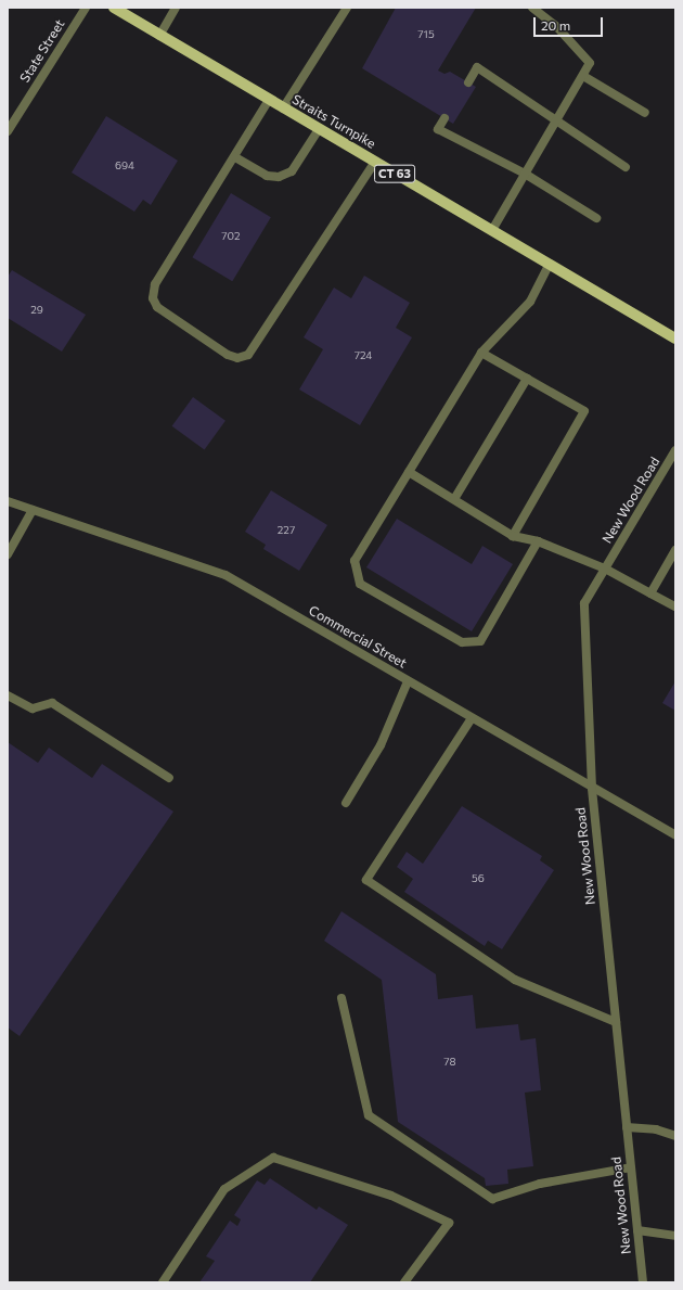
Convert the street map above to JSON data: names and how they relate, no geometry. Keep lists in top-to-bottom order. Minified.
{"streets":{"main road":["Straits Turnpike","CT 63"],"street":["State Street","New Wood Road","Commercial Street"]},"crossings":[["New Wood Road","Commercial Street"]],"house_numbers":["715","694","702","29","724","227","56","78"],"scale_bar":"20 m"}
